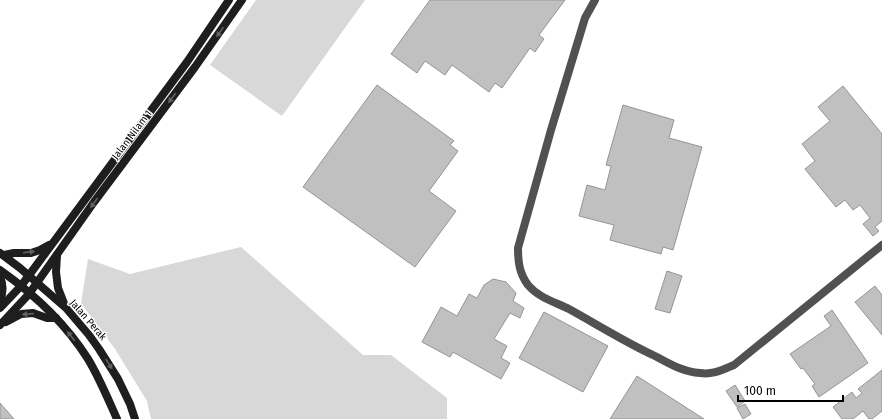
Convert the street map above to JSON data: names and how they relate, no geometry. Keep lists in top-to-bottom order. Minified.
{"streets":{"main road":["Jalan Nilam 1","Jalan Perak"]},"crossings":[["Jalan Nilam 1","Jalan Perak"]],"scale_bar":"100 m"}
